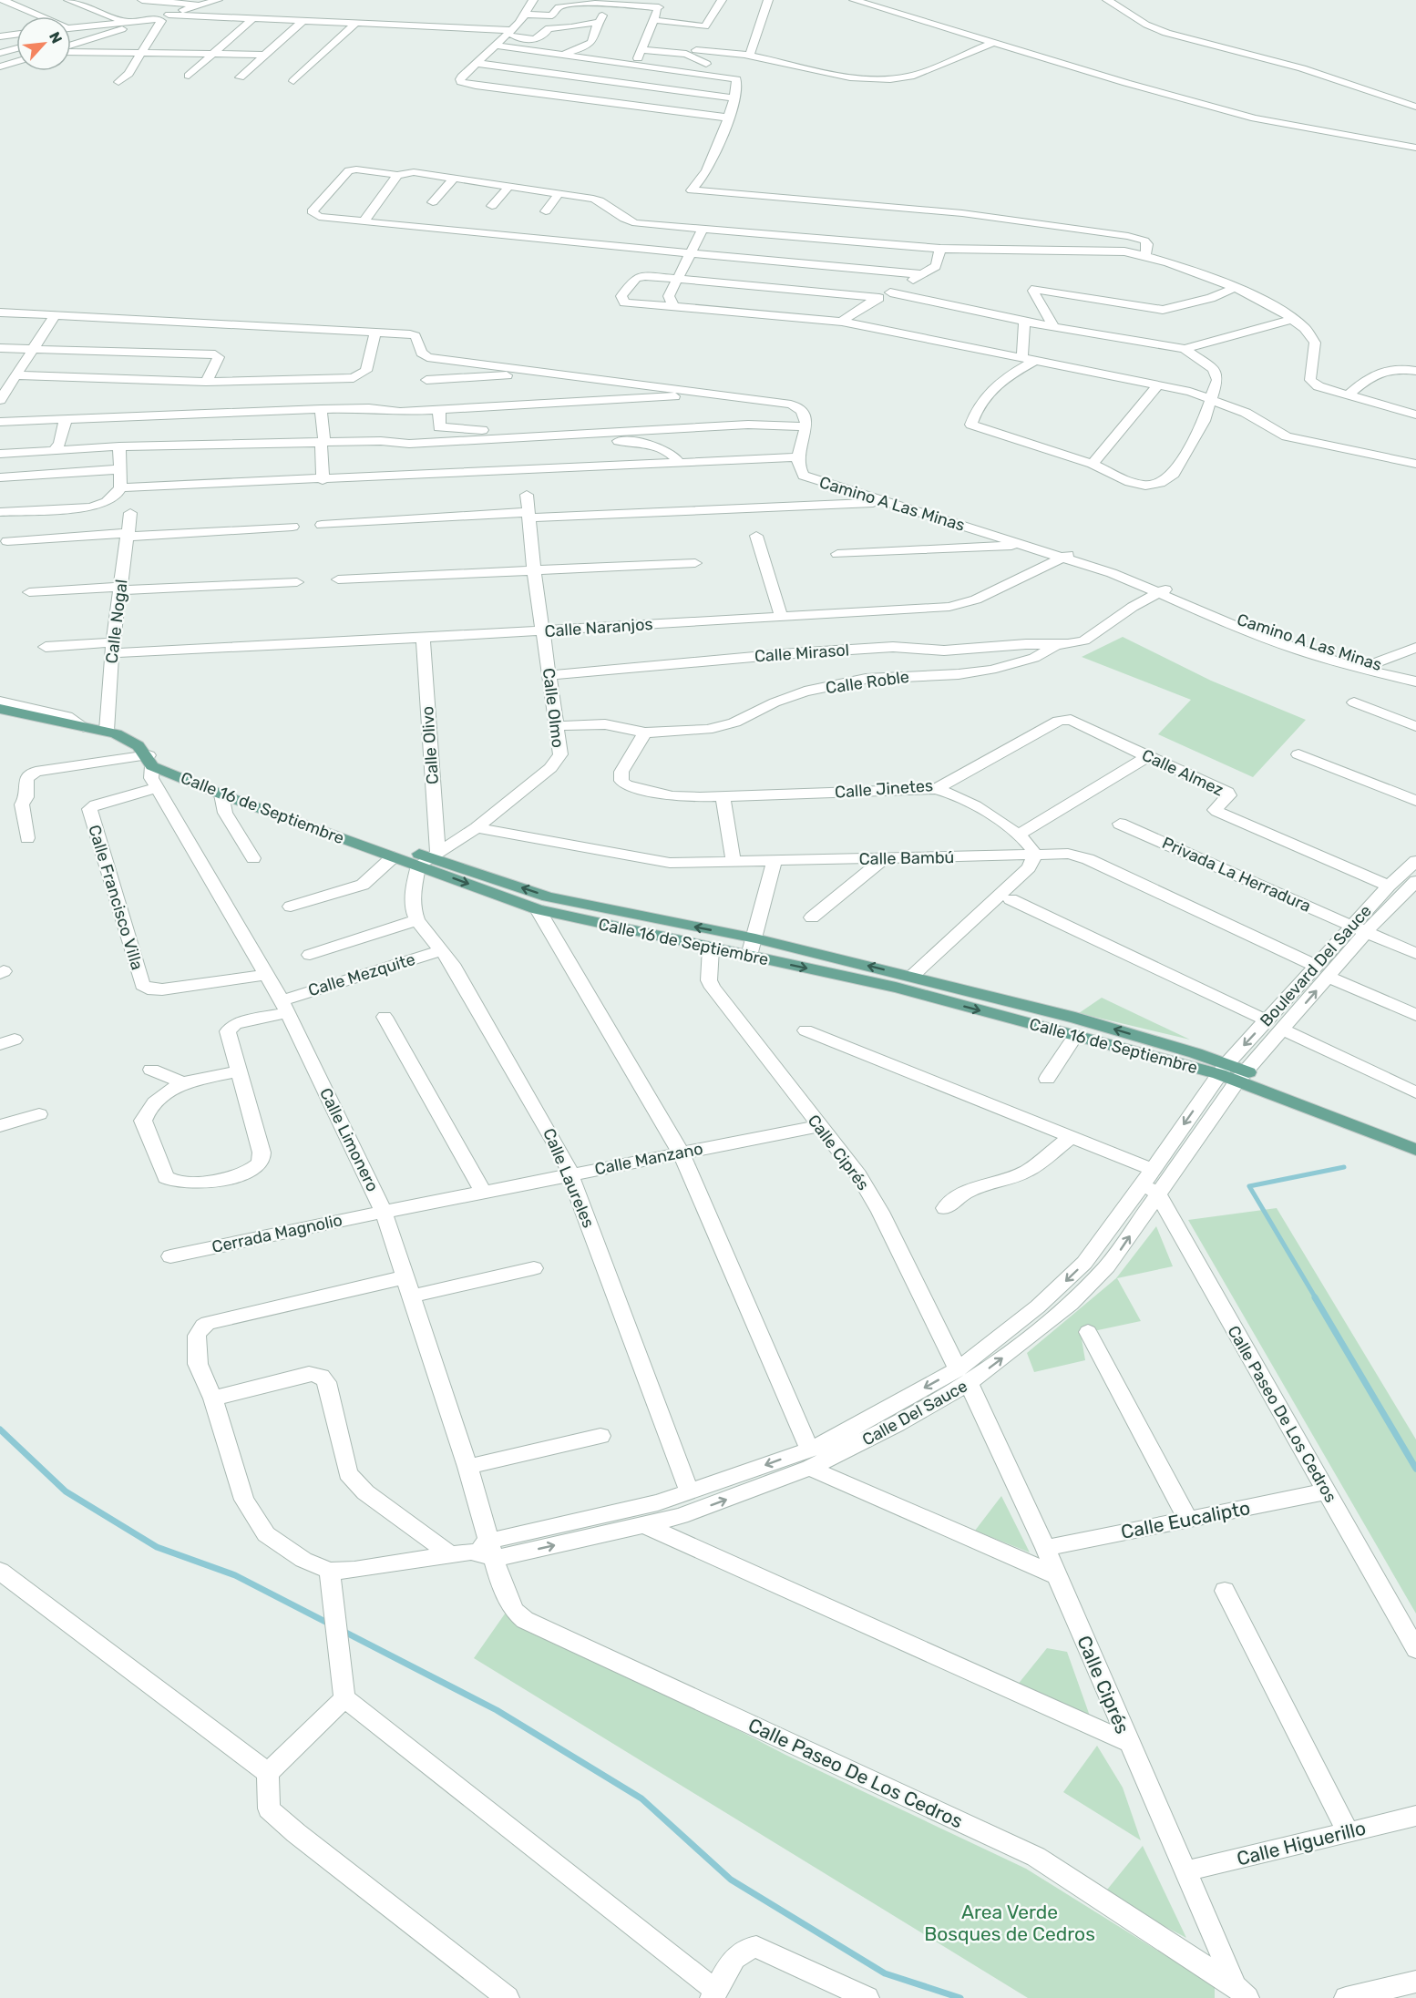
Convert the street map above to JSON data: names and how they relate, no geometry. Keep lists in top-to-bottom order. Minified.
{"streets":{"main road":["Calle 16 de Septiembre"],"street":["Camino A Las Minas","Calle Nogal","Calle Naranjos","Calle Mirasol","Calle Roble","Calle Olmo","Calle Olivo","Calle Almez","Calle Jinetes","Calle Bambú","Privada La Herradura","Calle Francisco Villa","Boulevard Del Sauce","Calle Mezquite","Calle Limonero","Calle Ciprés","Calle Manzano","Calle Laureles","Cerrada Magnolio","Calle Del Sauce","Calle Paseo De Los Cedros","Calle Eucalipto","Calle Higuerillo"]},"crossings":[["Camino A Las Minas","Calle Naranjos"],["Camino A Las Minas","Calle Roble"],["Calle Nogal","Calle Naranjos"],["Calle Nogal","Calle 16 de Septiembre"],["Calle Naranjos","Calle Olmo"],["Calle Naranjos","Calle Olivo"],["Calle Mirasol","Calle Roble"],["Calle Mirasol","Calle Olmo"],["Calle Roble","Calle Olmo"],["Calle Roble","Calle Jinetes"],["Calle Olmo","Calle Olivo"],["Calle Olmo","Calle 16 de Septiembre"],["Calle Olmo","Calle Bambú"],["Calle Olivo","Calle 16 de Septiembre"],["Calle Almez","Calle Jinetes"],["Calle Almez","Boulevard Del Sauce"],["Calle 16 de Septiembre","Boulevard Del Sauce"],["Calle 16 de Septiembre","Calle Limonero"],["Calle 16 de Septiembre","Calle Ciprés"],["Calle 16 de Septiembre","Calle Del Sauce"],["Calle Bambú","Boulevard Del Sauce"],["Privada La Herradura","Boulevard Del Sauce"],["Calle Francisco Villa","Calle Limonero"],["Boulevard Del Sauce","Calle Del Sauce"],["Calle Mezquite","Calle Limonero"],["Calle Mezquite","Calle Laureles"],["Calle Limonero","Calle Manzano"],["Calle Limonero","Cerrada Magnolio"],["Calle Limonero","Calle Del Sauce"],["Calle Limonero","Calle Paseo De Los Cedros"],["Calle Ciprés","Calle Manzano"],["Calle Ciprés","Calle Del Sauce"],["Calle Ciprés","Calle Paseo De Los Cedros"],["Calle Ciprés","Calle Eucalipto"],["Calle Ciprés","Calle Higuerillo"],["Calle Manzano","Calle Laureles"],["Calle Manzano","Cerrada Magnolio"],["Calle Laureles","Calle Del Sauce"],["Calle Del Sauce","Calle Paseo De Los Cedros"],["Calle Paseo De Los Cedros","Calle Eucalipto"]],"parks":["Area Verde Bosques de Cedros"],"north":"top right"}
